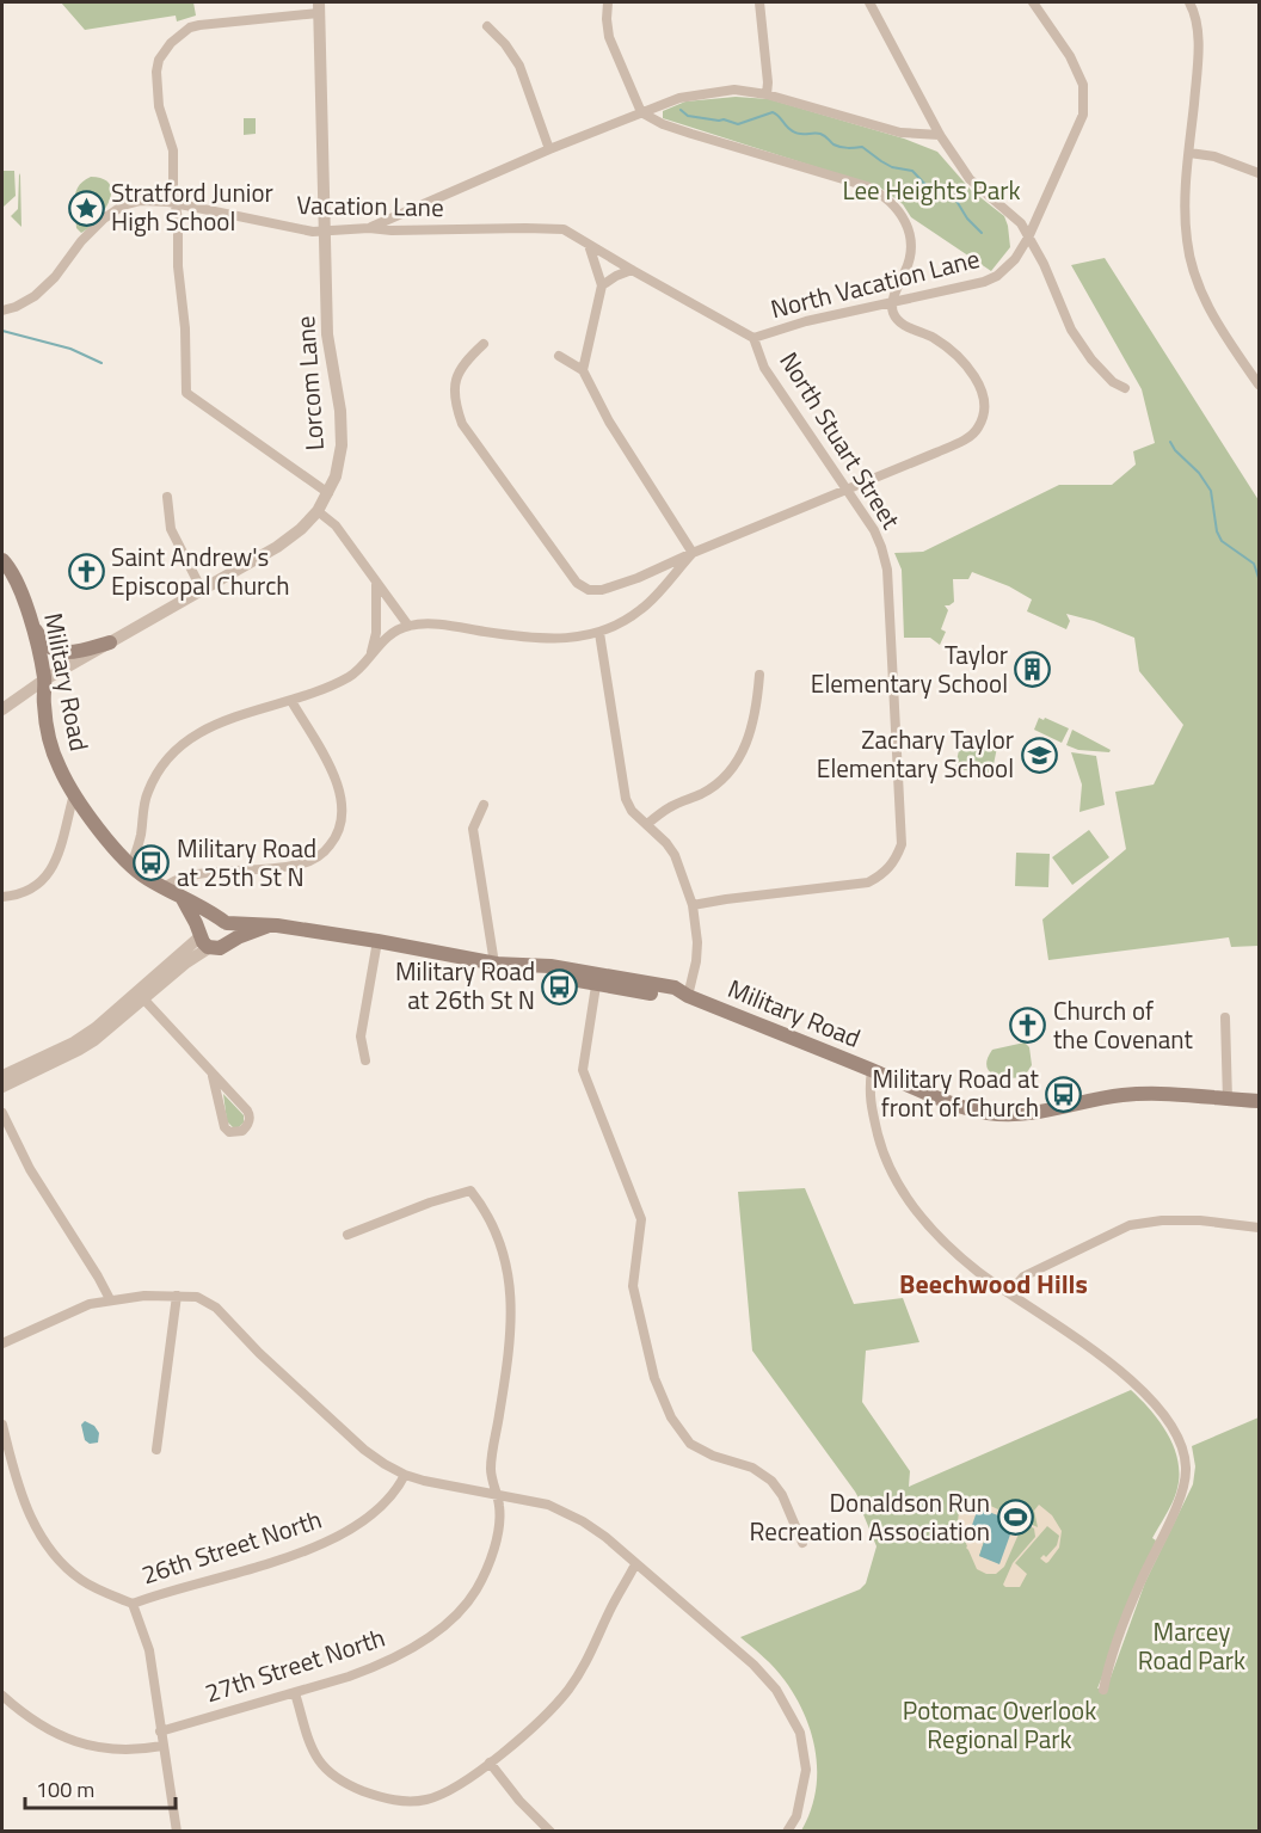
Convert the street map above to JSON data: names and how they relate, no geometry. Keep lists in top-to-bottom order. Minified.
{"streets":{"main road":["Military Road"],"street":["Vacation Lane","North Vacation Lane","Lorcom Lane","North Stuart Street","26th Street North","27th Street North"]},"crossings":[["Vacation Lane","North Vacation Lane"],["Vacation Lane","Lorcom Lane"],["Vacation Lane","North Stuart Street"],["North Vacation Lane","North Stuart Street"],["Lorcom Lane","Military Road"]],"districts":["Beechwood Hills"],"parks":["Lee Heights Park","Marcey Road Park","Potomac Overlook Regional Park"],"places":{"place":["Stratford Junior High School"],"church":["Saint Andrew's Episcopal Church","Church of the Covenant"],"building":["Taylor Elementary School"],"school or university":["Zachary Taylor Elementary School"],"bus stop":["Military Road at 25th St N","Military Road at 26th St N","Military Road at front of Church"],"sports":["Donaldson Run Recreation Association"]},"scale_bar":"100 m"}
